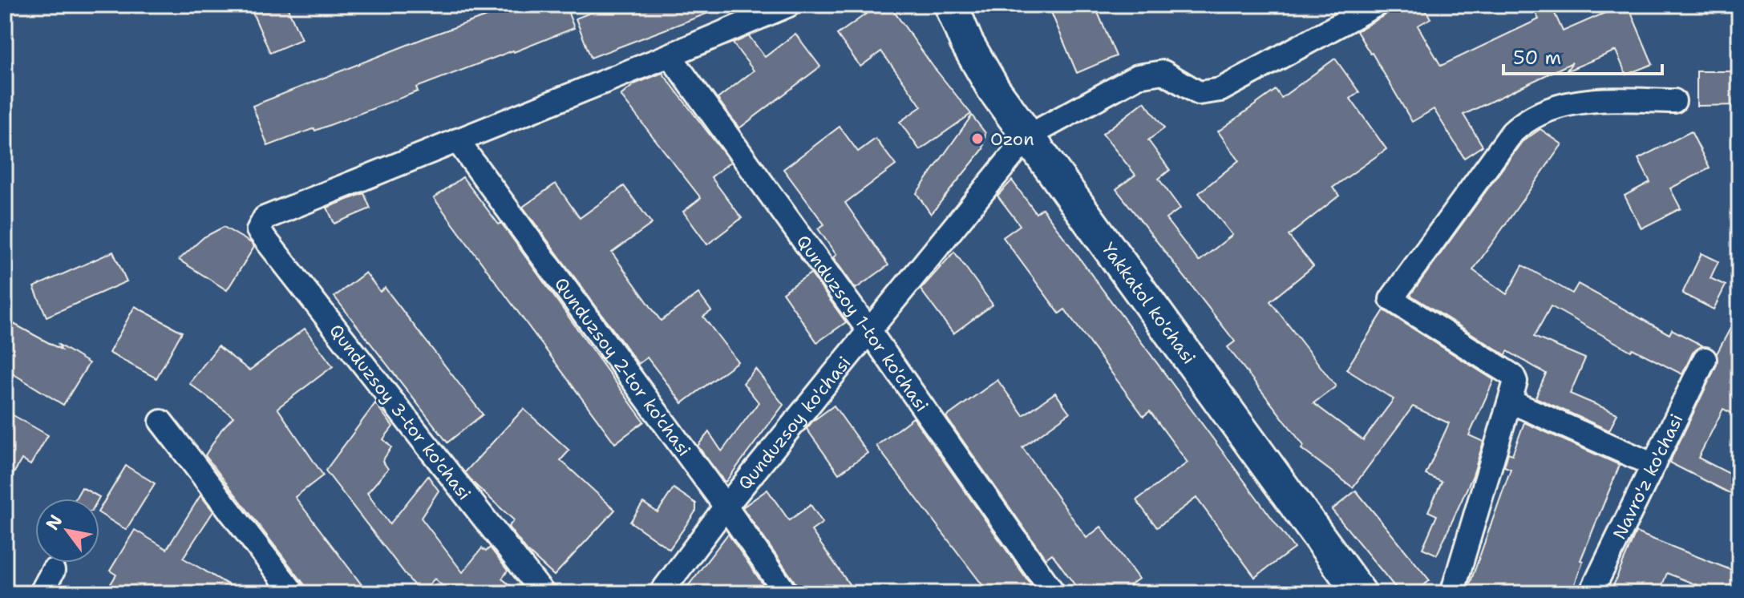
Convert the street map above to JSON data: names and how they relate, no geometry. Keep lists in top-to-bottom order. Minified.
{"streets":{"street":["Yakkatol ko'chasi","Qunduzsoy 1-tor ko'chasi","Qunduzsoy 2-tor ko'chasi","Qunduzsoy 3-tor ko'chasi","Qunduzsoy ko'chasi","Navro'z ko'chasi"]},"crossings":[["Yakkatol ko'chasi","Qunduzsoy ko'chasi"],["Qunduzsoy 1-tor ko'chasi","Qunduzsoy ko'chasi"],["Qunduzsoy 2-tor ko'chasi","Qunduzsoy 3-tor ko'chasi"],["Qunduzsoy 2-tor ko'chasi","Qunduzsoy ko'chasi"]],"places":["Ozon"],"scale_bar":"50 m","north":"top left"}
